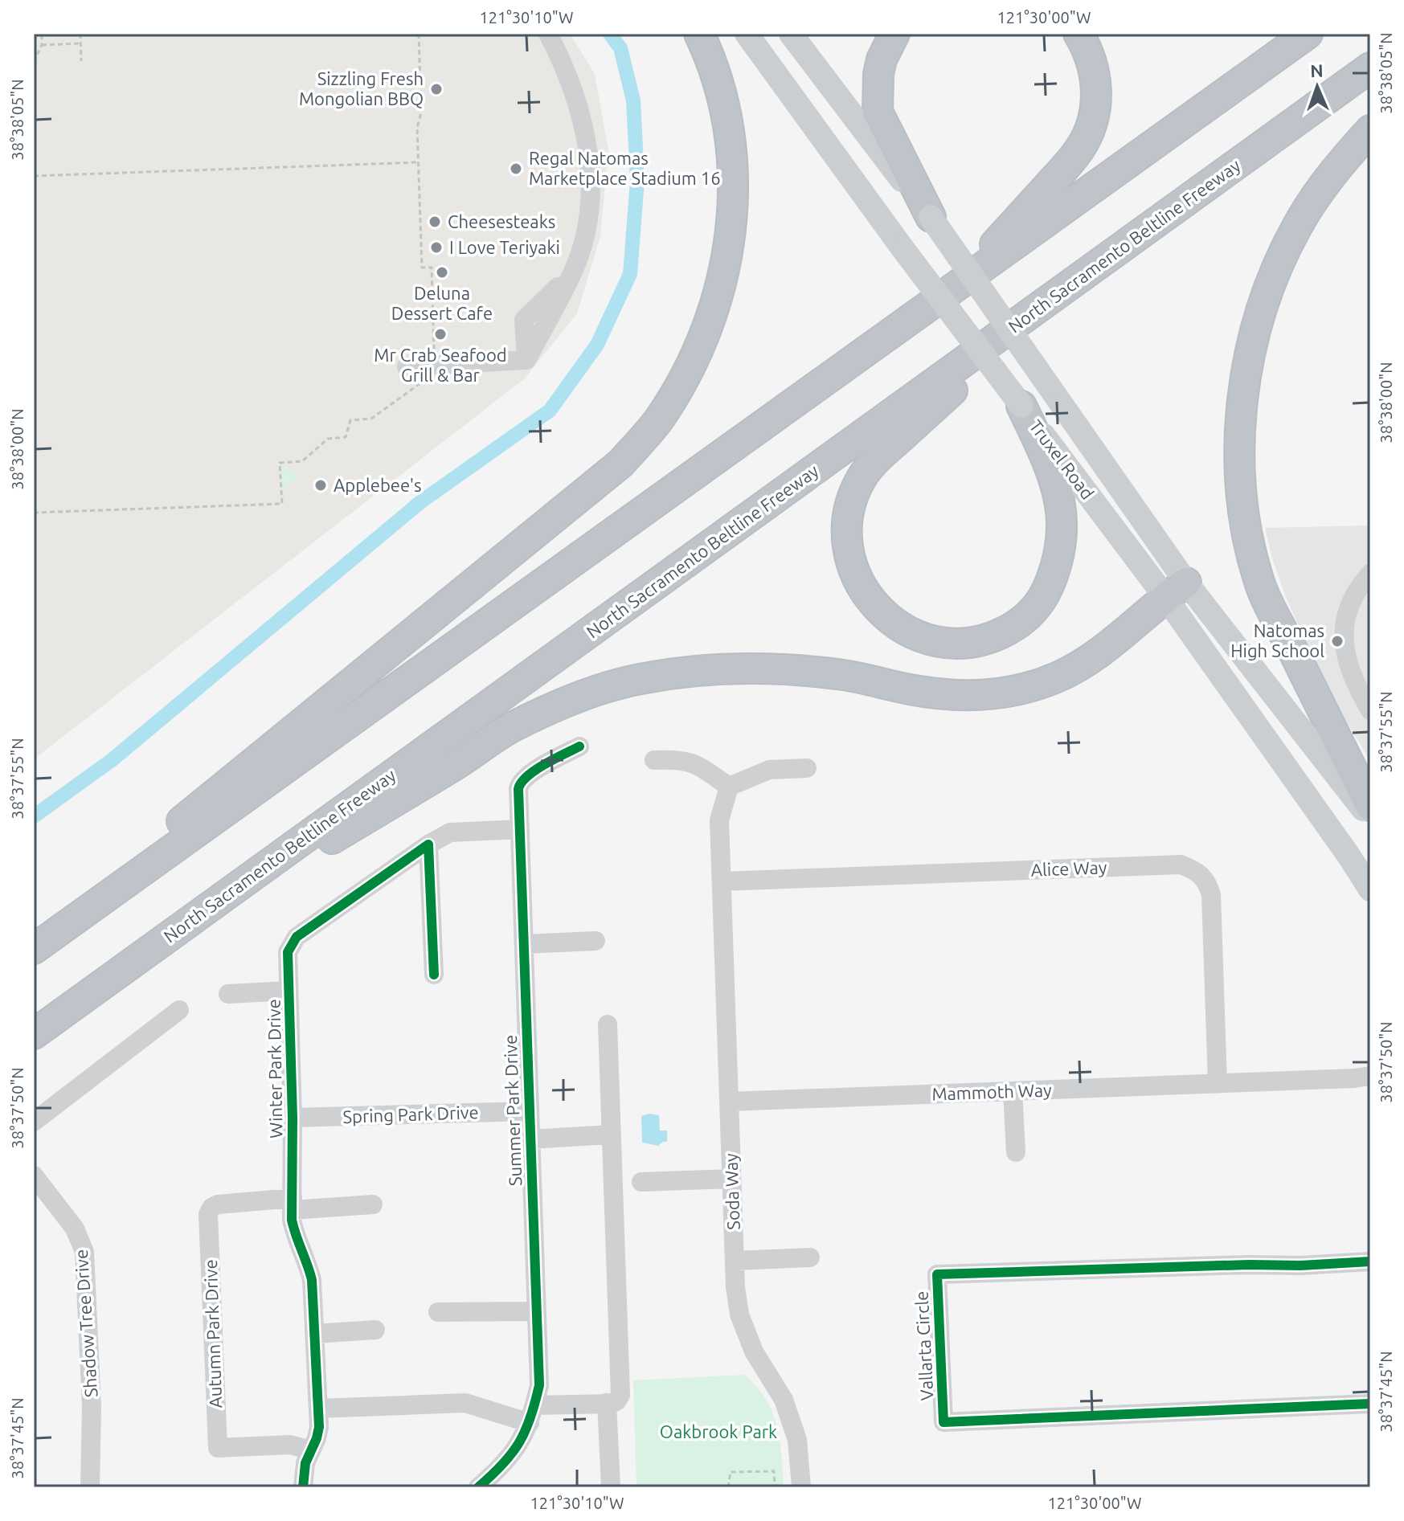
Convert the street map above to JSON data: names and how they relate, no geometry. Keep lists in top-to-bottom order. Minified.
{"streets":{"highway":["North Sacramento Beltline Freeway"],"main road":["Truxel Road"],"street":["Alice Way","Winter Park Drive","Mammoth Way","Summer Park Drive","Spring Park Drive","Soda Way","Shadow Tree Drive","Autumn Park Drive","Vallarta Circle"]},"crossings":[["Alice Way","Mammoth Way"],["Alice Way","Soda Way"],["Winter Park Drive","Summer Park Drive"],["Winter Park Drive","Spring Park Drive"],["Winter Park Drive","Autumn Park Drive"],["Mammoth Way","Soda Way"],["Summer Park Drive","Spring Park Drive"]],"parks":["Oakbrook Park"],"places":["Sizzling Fresh Mongolian BBQ","Regal Natomas Marketplace Stadium 16","Cheesesteaks","I Love Teriyaki","Deluna Dessert Cafe","Mr Crab Seafood Grill & Bar","Applebee's","Natomas High School"],"north":"top","coordinates":["121°30'10\"W","121°30'00\"W","38°38'05\"N","38°38'00\"N","38°37'55\"N","38°37'50\"N","38°37'45\"N"]}
